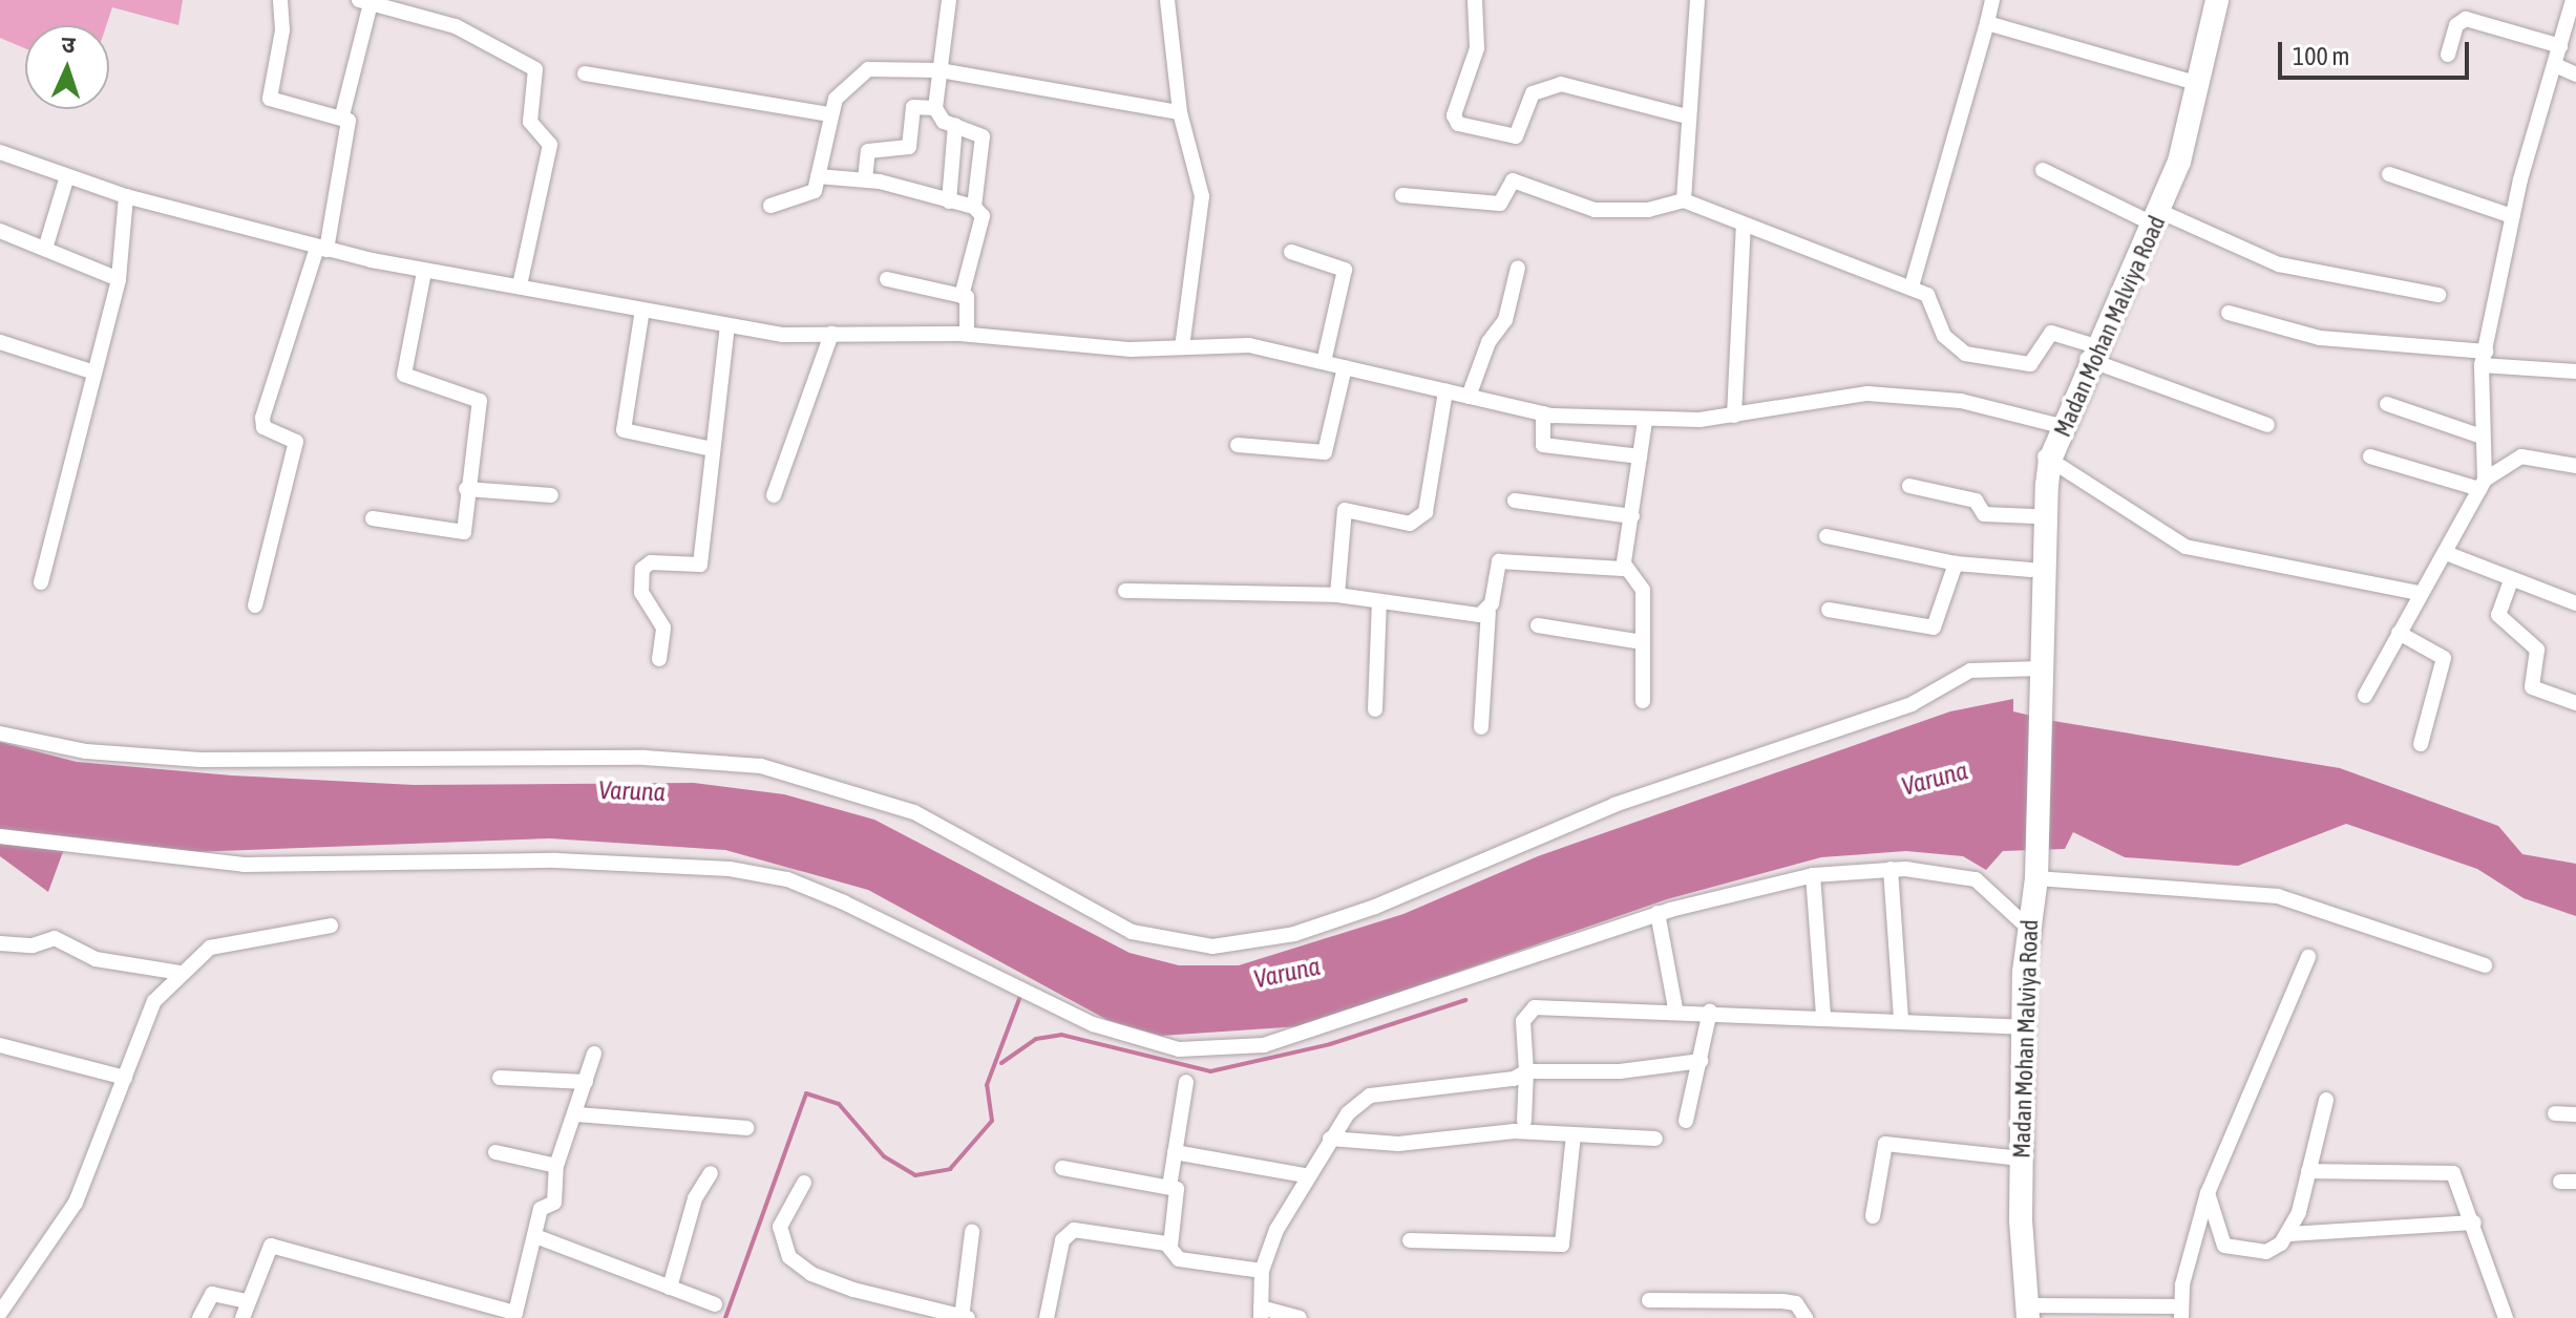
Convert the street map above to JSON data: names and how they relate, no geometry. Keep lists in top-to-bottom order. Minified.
{"streets":{"highway":["Madan Mohan Malviya Road"]},"water":["Varuna"],"scale_bar":"100 m","north":"top"}
